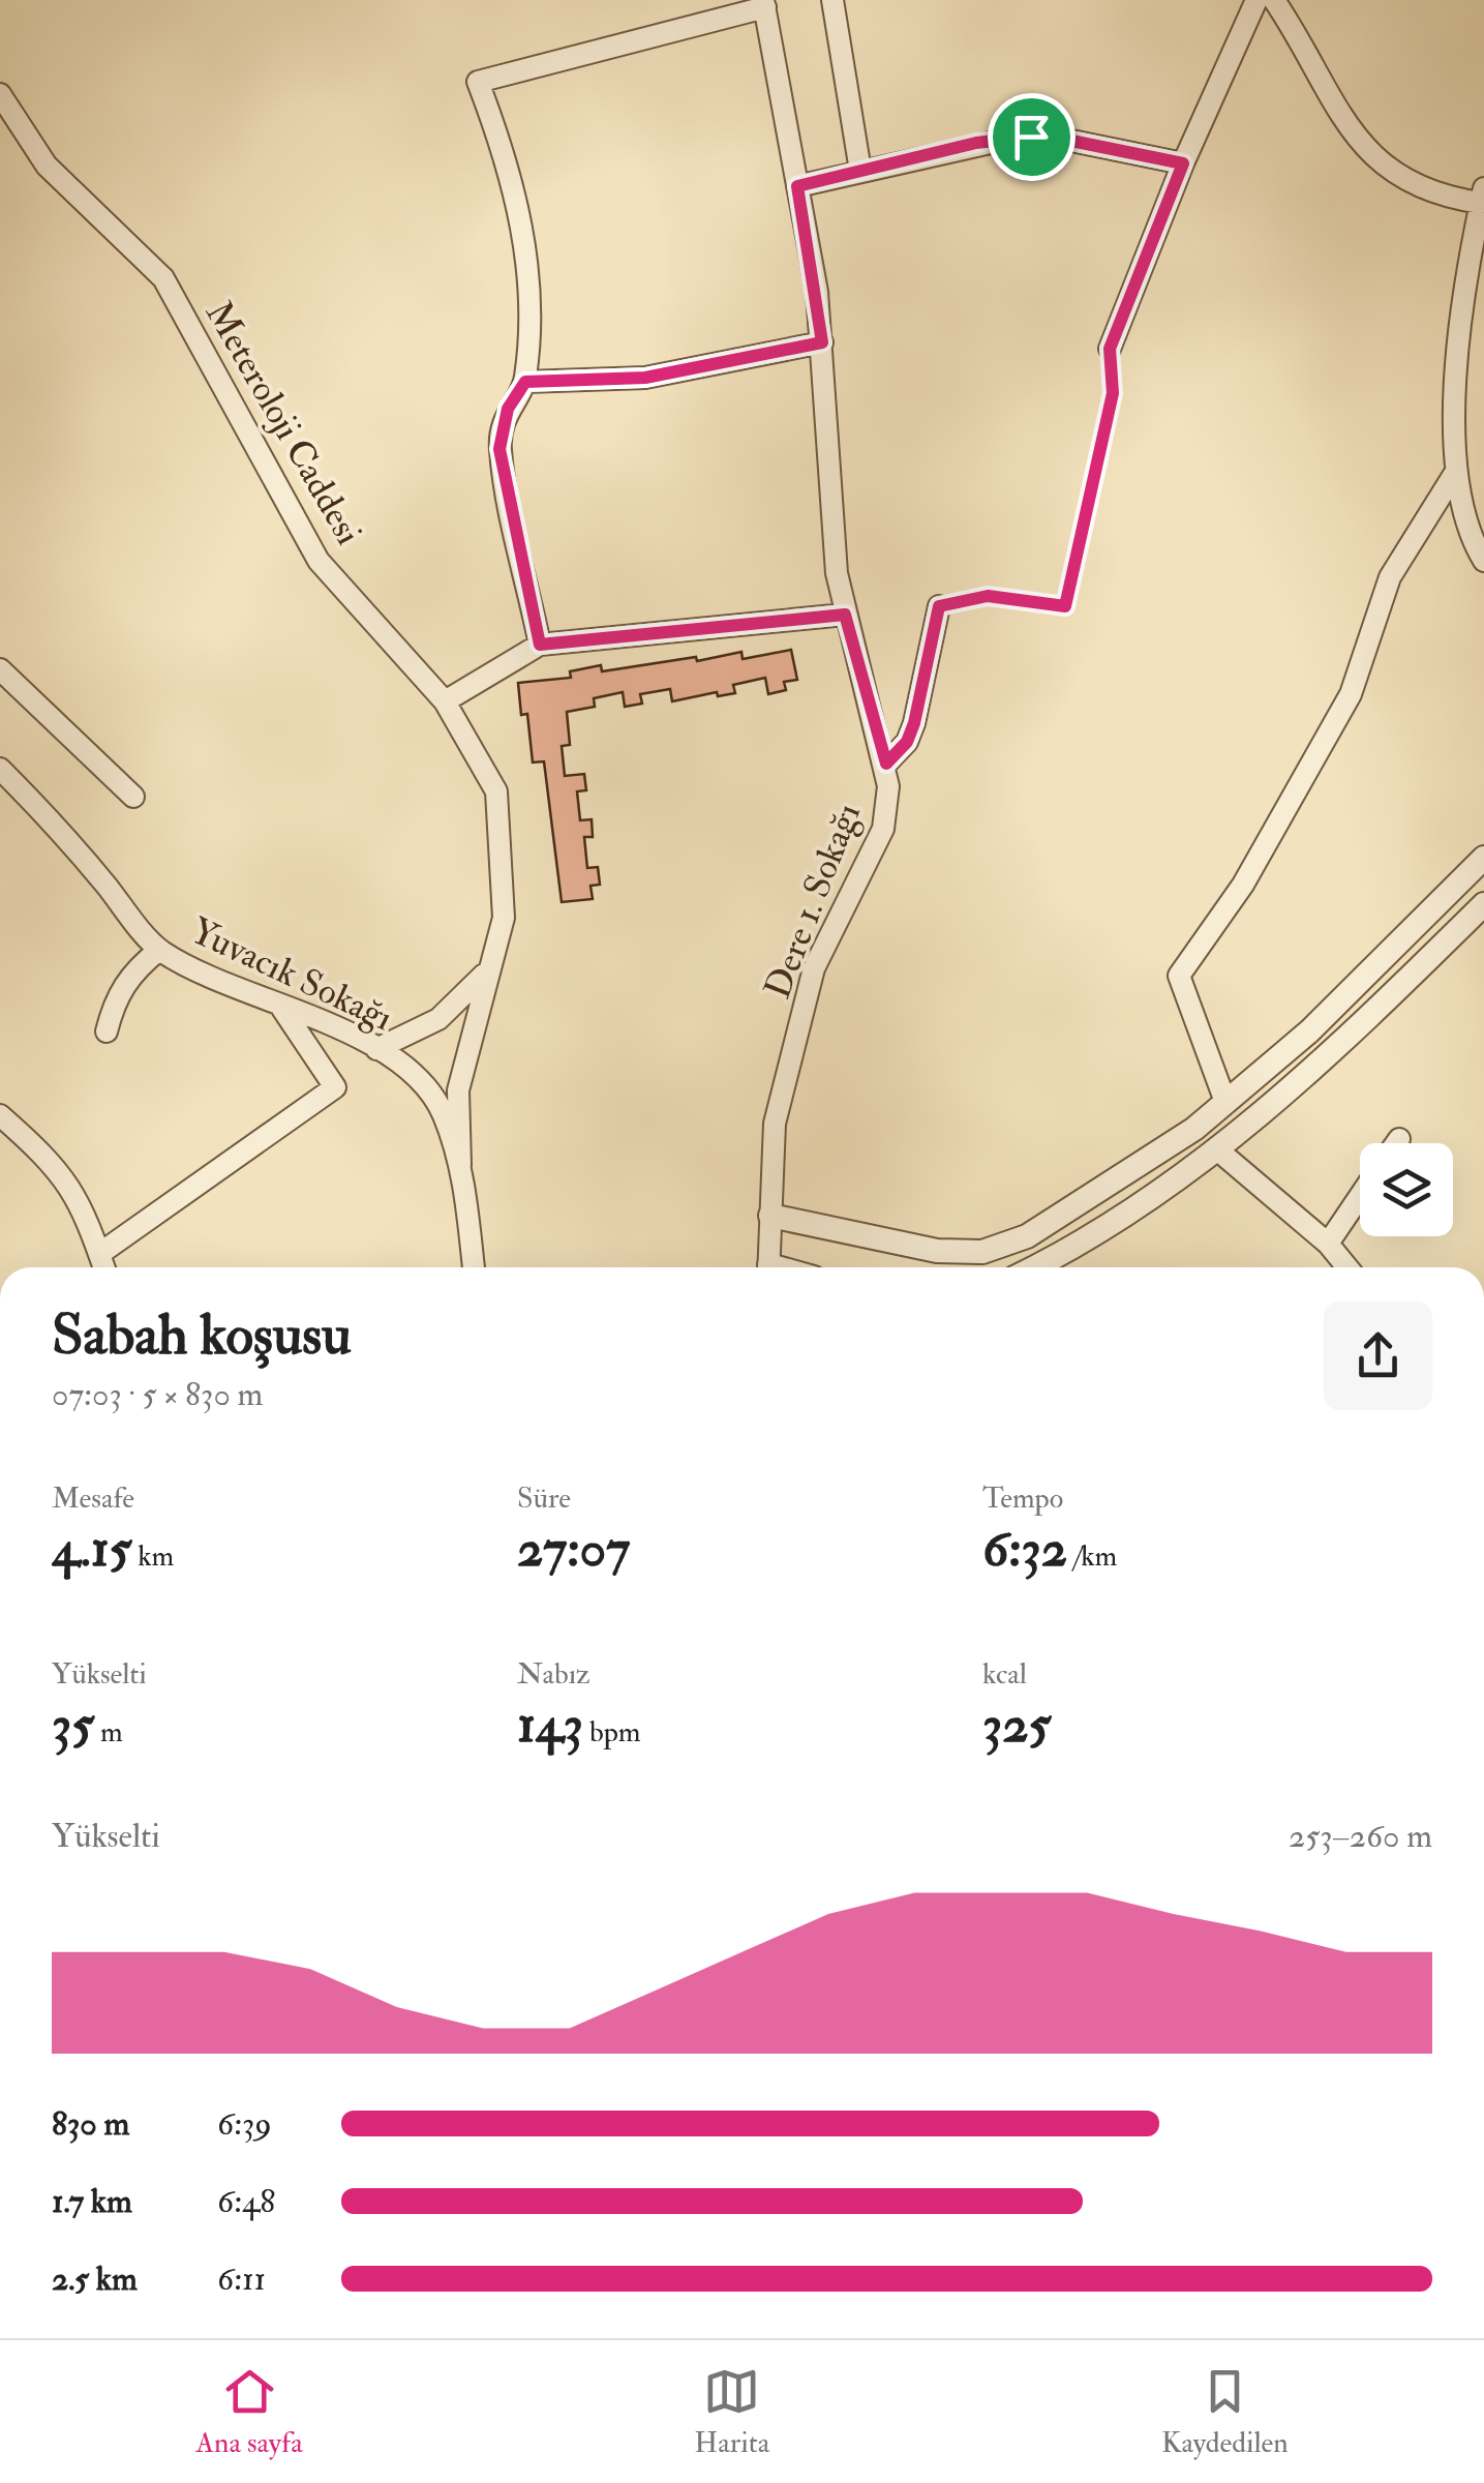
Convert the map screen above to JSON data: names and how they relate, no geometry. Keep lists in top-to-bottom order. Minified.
{"streets":{"street":["Meteroloji Caddesi","Dere 1. Sokağı","Yuvacık Sokağı"]},"crossings":[["Meteroloji Caddesi","Yuvacık Sokağı"]],"page":{"heading":["Sabah koşusu","07:03 · 5 × 830 m"],"stats":[["Mesafe","4.15 km"],["Süre","27:07"],["Tempo","6:32 /km"],["Yükselti","35 m"],["Nabız","143 bpm"],["kcal","325"]],"chart":["Yükselti","253–260 m"],"list":[{"name":"830 m","note":"6:39"},{"name":"1.7 km","note":"6:48"},{"name":"2.5 km","note":"6:11"}],"tabs":["Ana sayfa","Harita","Kaydedilen"]}}
